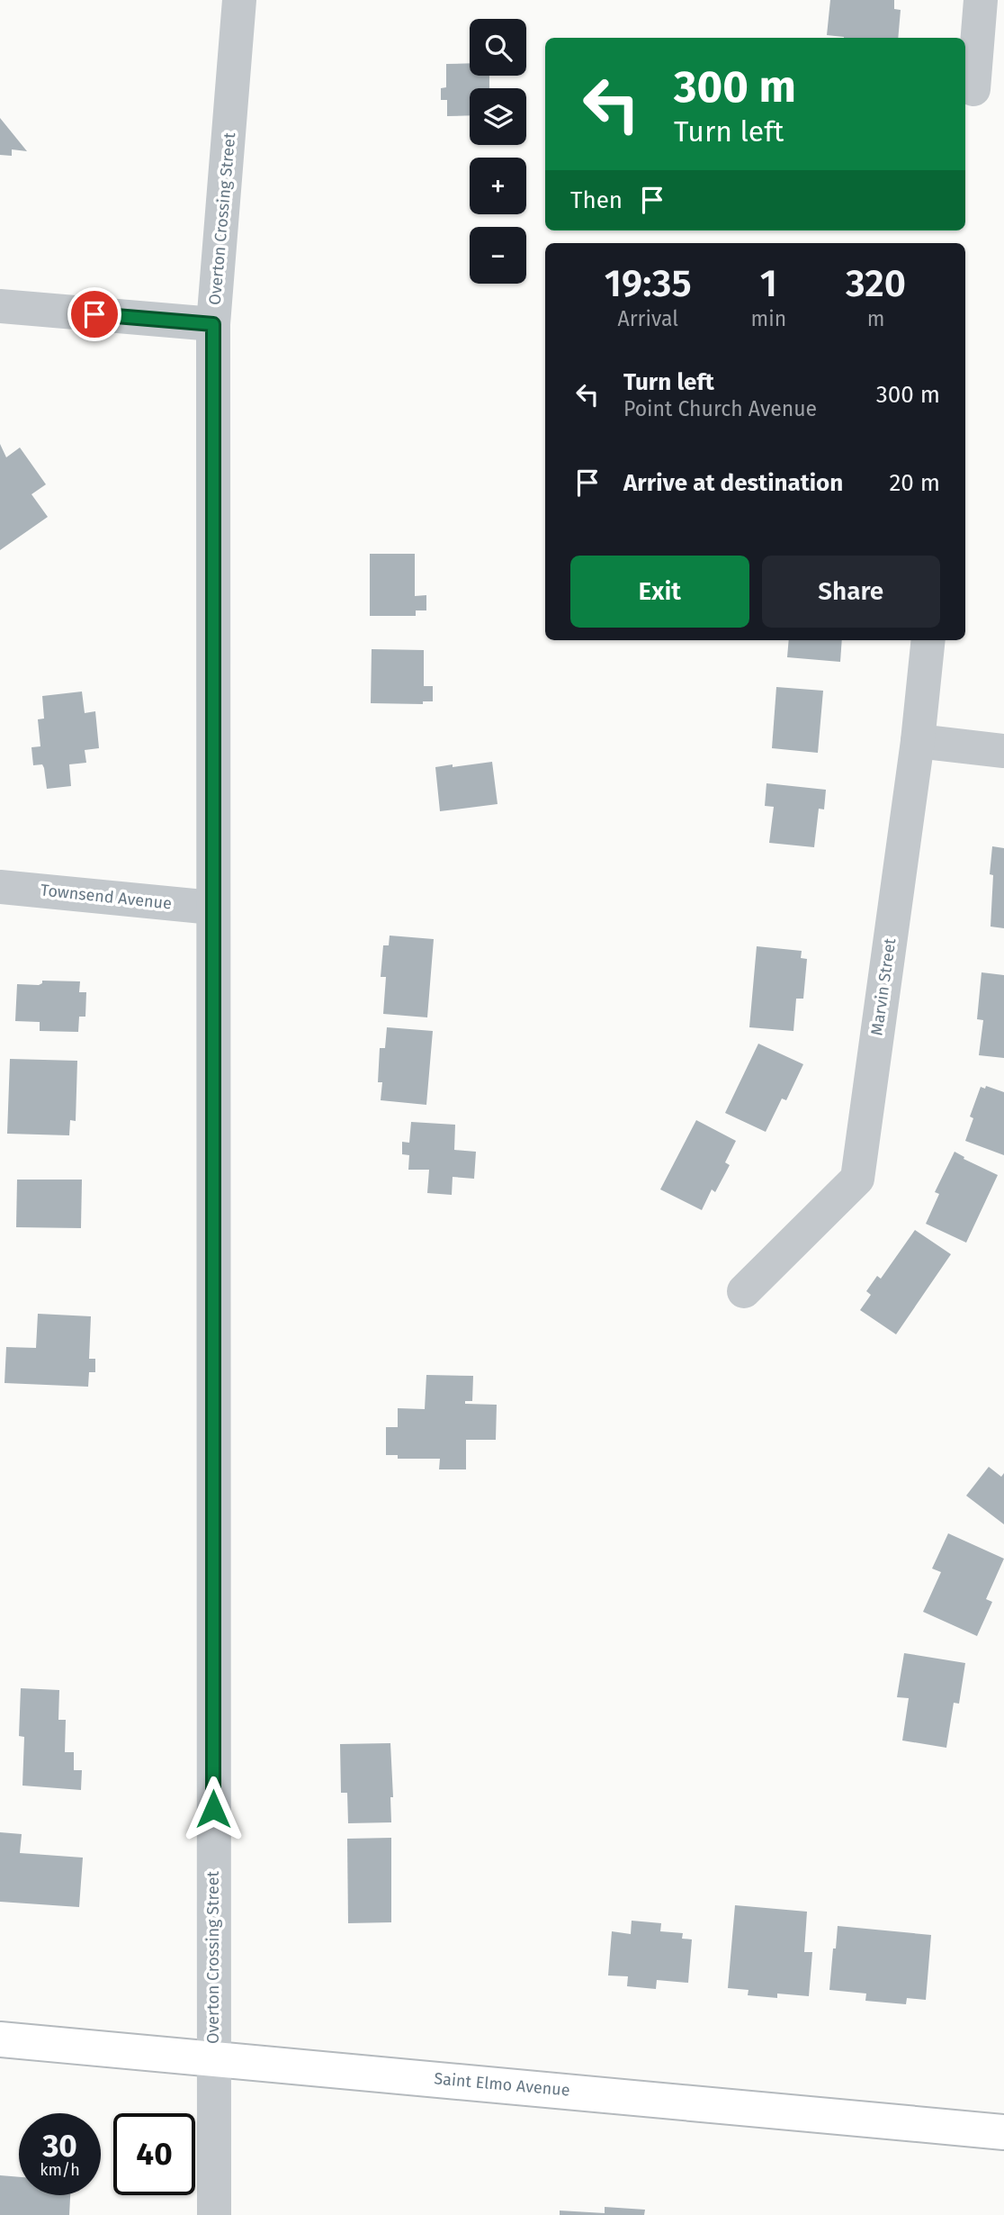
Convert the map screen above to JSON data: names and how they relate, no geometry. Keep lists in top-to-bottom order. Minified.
{"streets":{"main road":["Saint Elmo Avenue"],"street":["Overton Crossing Street","Townsend Avenue","Marvin Street"]},"crossings":[["Overton Crossing Street","Townsend Avenue"],["Overton Crossing Street","Saint Elmo Avenue"]],"page":{"map_buttons":["+","−"],"turn":["300 m","Turn left"],"then":"Then","eta":["19:35","Arrival","1","min","320","m"],"list":[{"name":"Turn left","note":"Point Church Avenue","value":"300 m"},{"name":"Arrive at destination","value":"20 m"}],"buttons":["Exit","Share"],"speed":"30 km/h","limit":"40"}}
